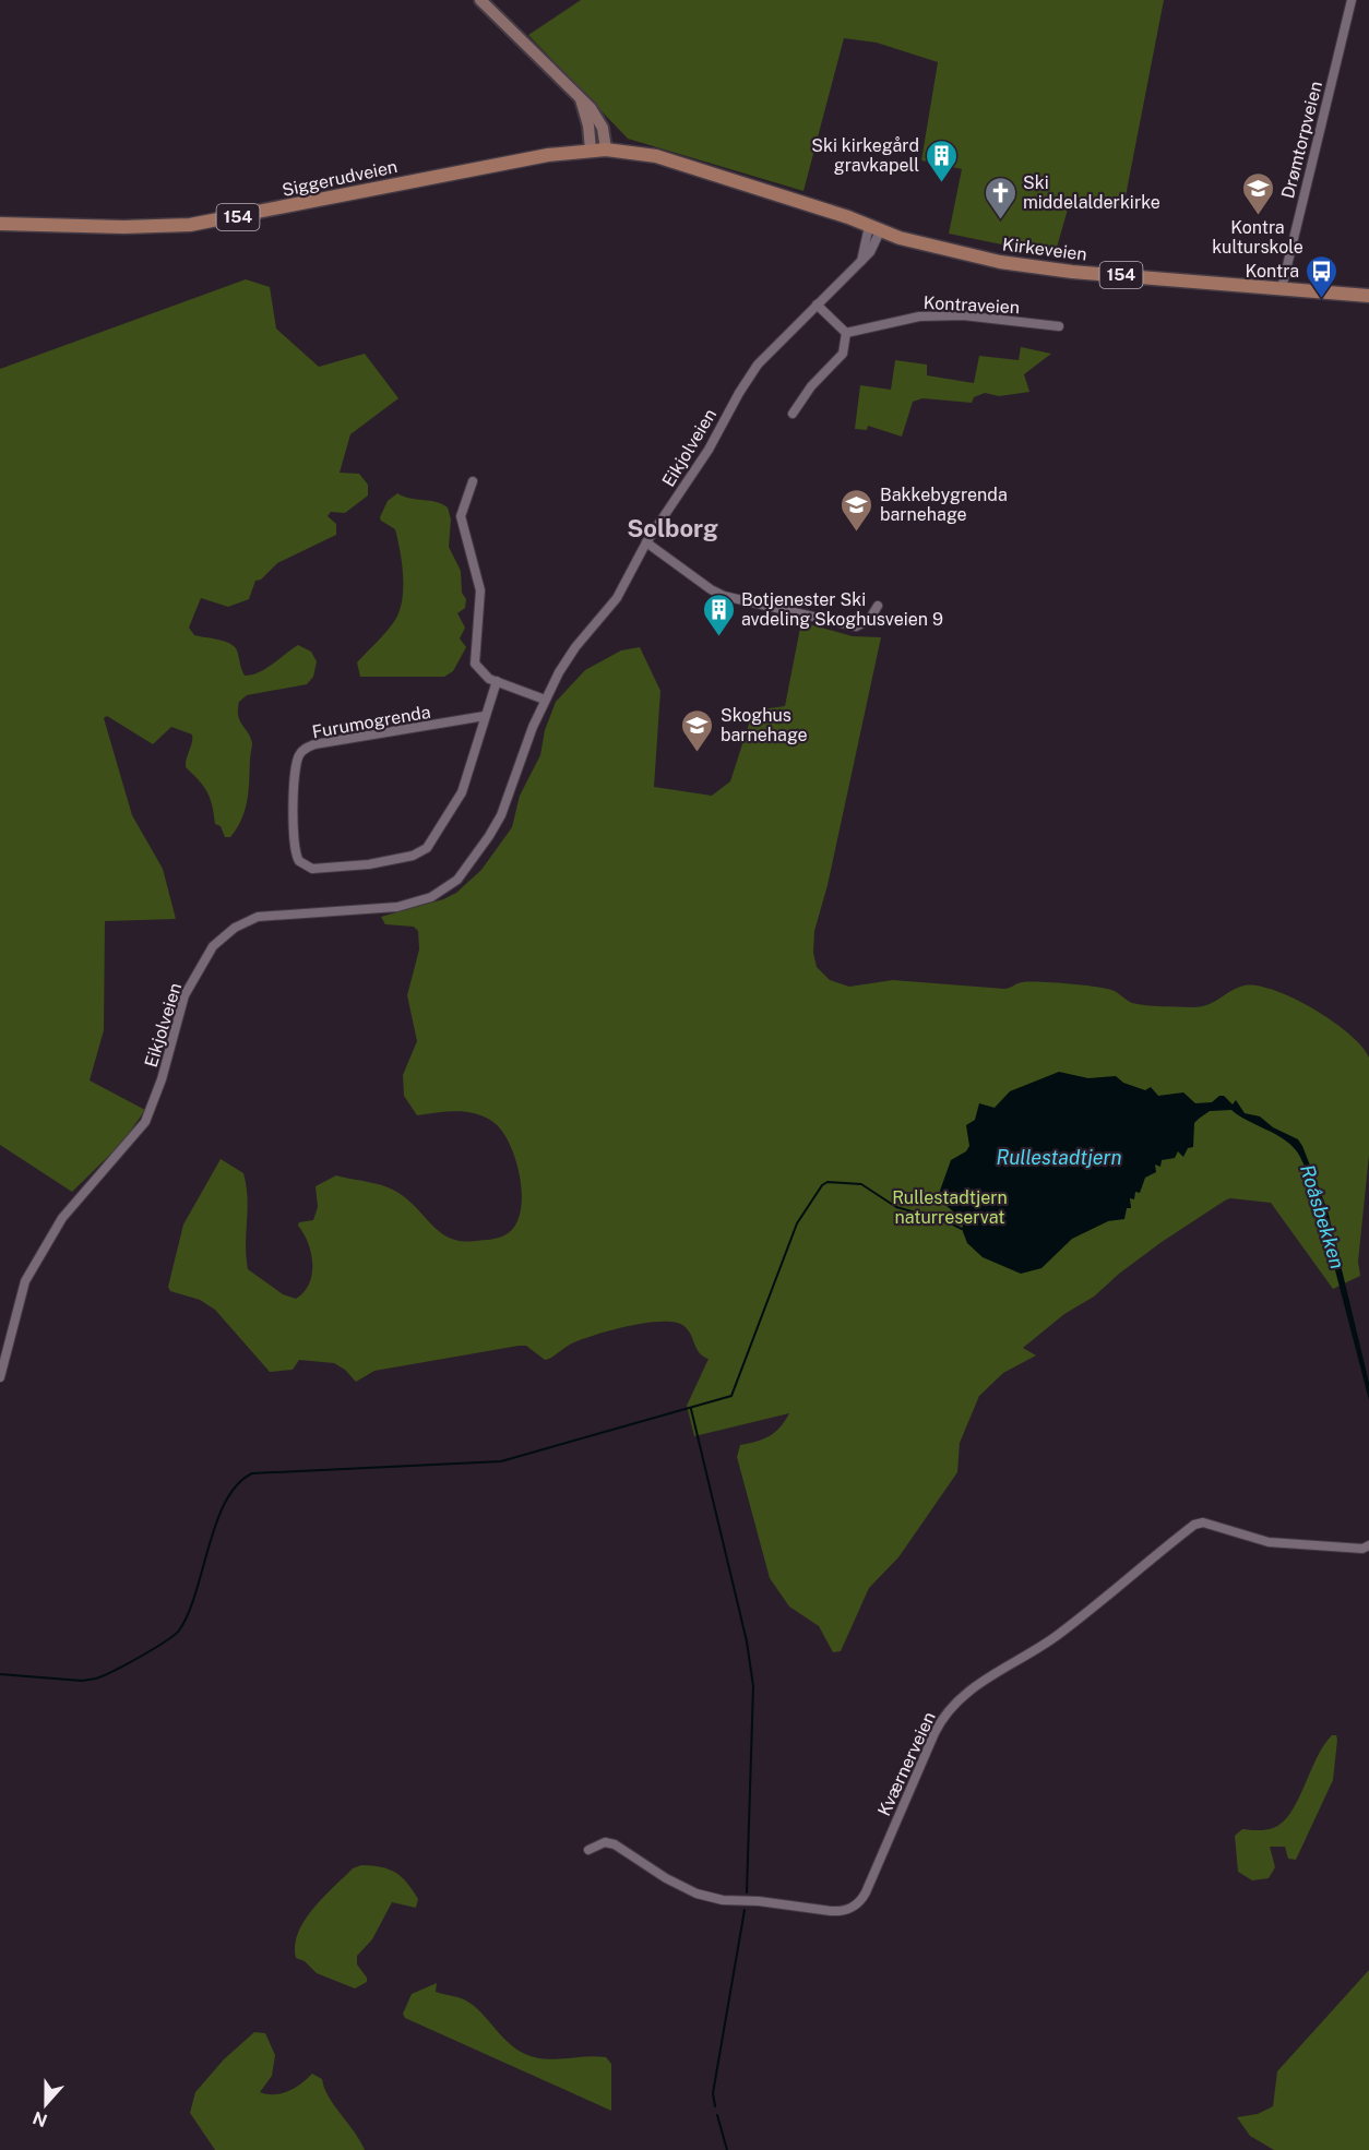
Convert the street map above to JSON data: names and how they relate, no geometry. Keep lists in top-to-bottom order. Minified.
{"streets":{"main road":["Siggerudveien","154","Kirkeveien"],"street":["Drømtorpveien","Kontraveien","Eikjolveien","Furumogrenda","Kværnerveien"]},"crossings":[["Drømtorpveien","Kirkeveien"],["Siggerudveien","Kirkeveien"],["Kirkeveien","Eikjolveien"]],"districts":["Solborg"],"water":["Rullestadtjern","Roåsbekken"],"parks":["Rullestadtjern naturreservat"],"places":{"building":["Ski kirkegård gravkapell","Botjenester Ski avdeling Skoghusveien 9"],"school or university":["Kontra kulturskole","Bakkebygrenda barnehage","Skoghus barnehage"],"church":["Ski middelalderkirke"],"bus stop":["Kontra"]},"north":"bottom"}
